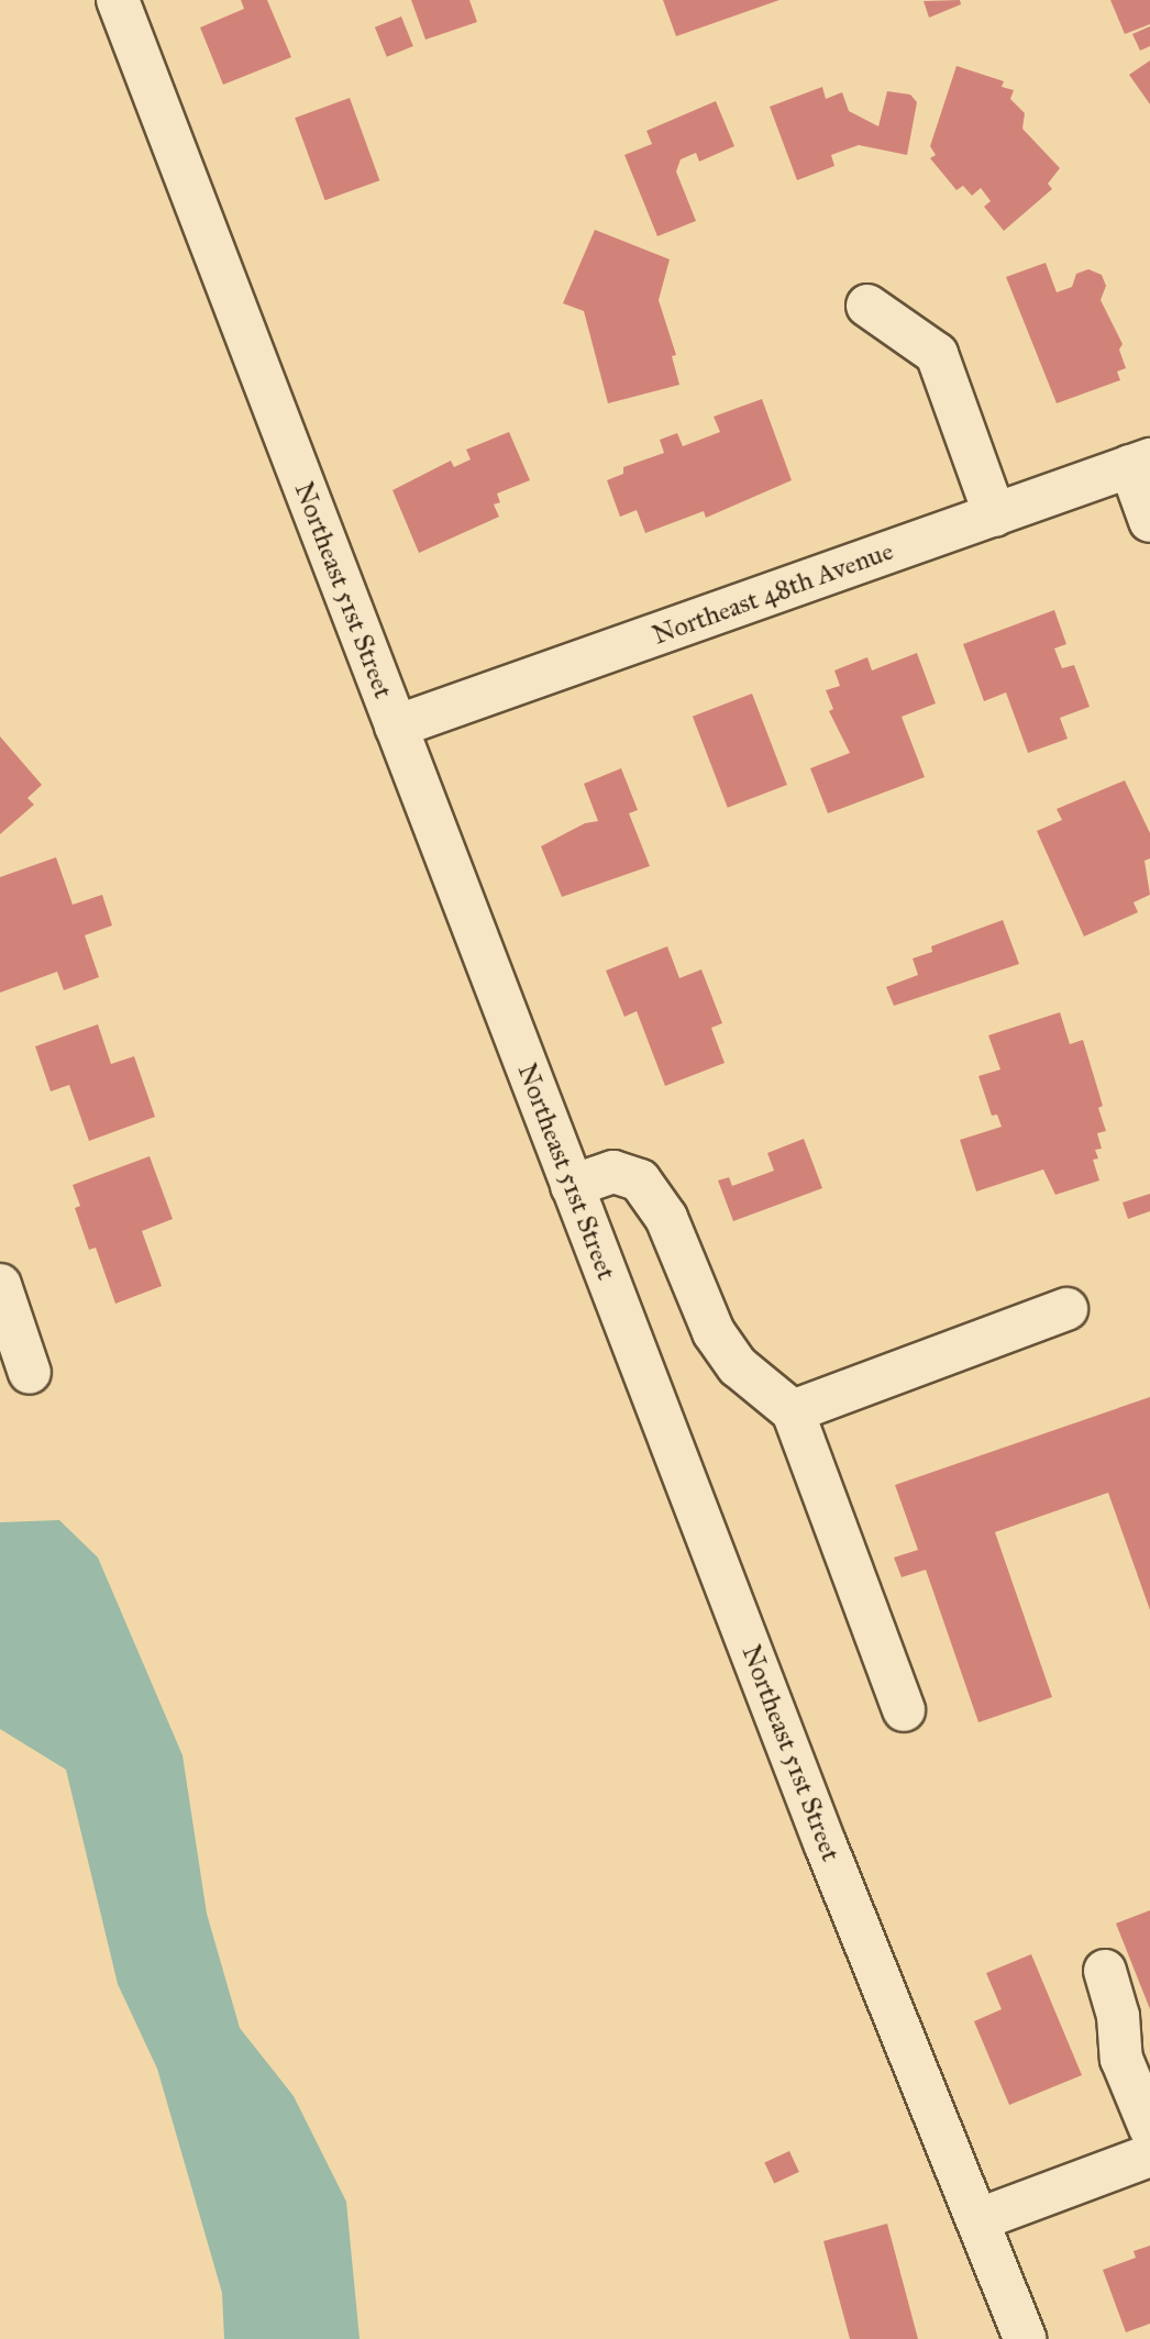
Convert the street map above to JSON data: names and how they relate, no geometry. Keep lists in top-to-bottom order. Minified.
{"streets":{"street":["Northeast 51st Street","Northeast 48th Avenue"]},"crossings":[["Northeast 51st Street","Northeast 48th Avenue"]]}
